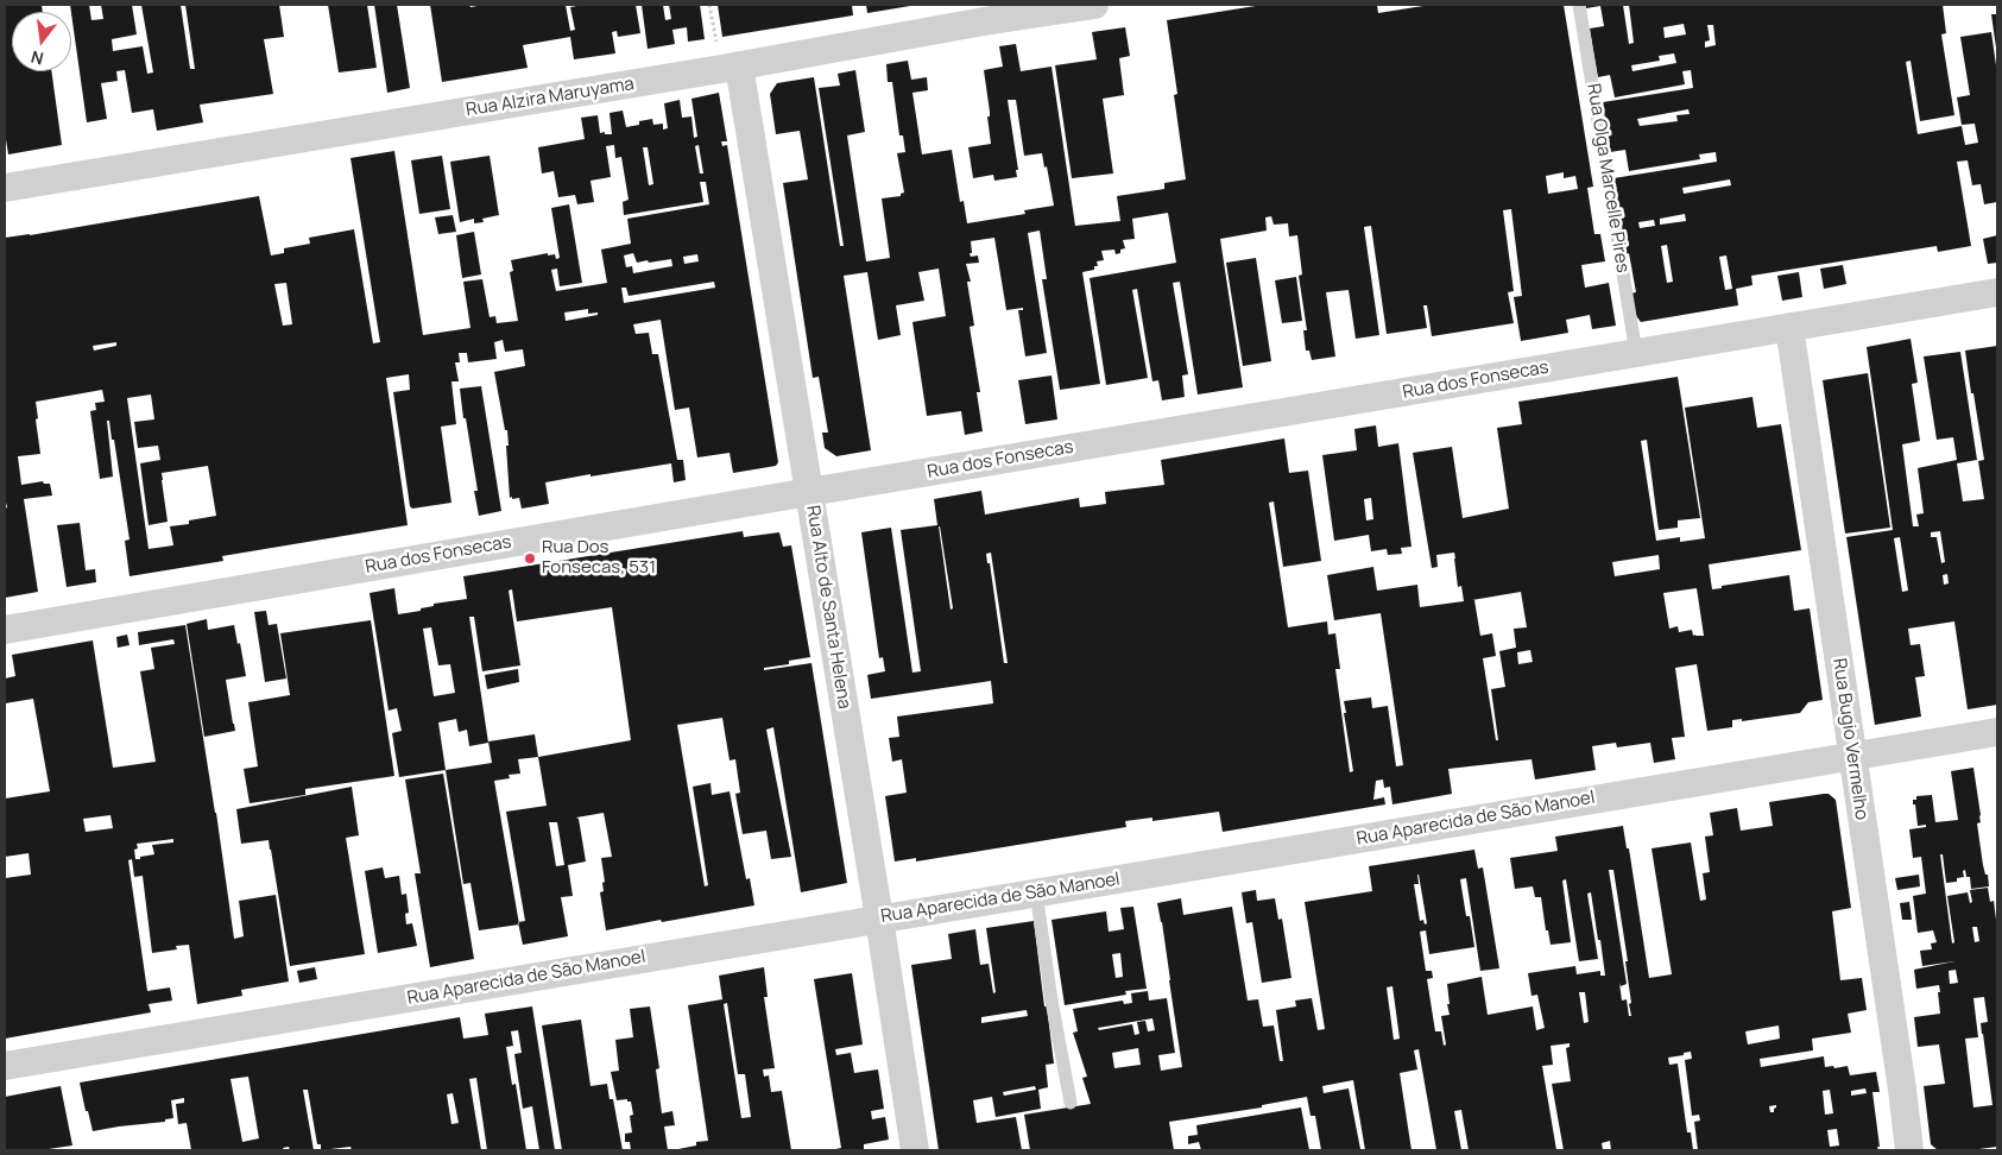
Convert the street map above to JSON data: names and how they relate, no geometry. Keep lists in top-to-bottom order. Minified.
{"streets":{"street":["Rua Alzira Maruyama","Rua dos Fonsecas","Rua Alto de Santa Helena","Rua Bugio Vermelho","Rua Aparecida de São Manoel"],"lane":["Rua Olga Marcelle Pires"]},"crossings":[["Rua Alzira Maruyama","Rua Alto de Santa Helena"],["Rua Olga Marcelle Pires","Rua dos Fonsecas"],["Rua dos Fonsecas","Rua Alto de Santa Helena"],["Rua dos Fonsecas","Rua Bugio Vermelho"],["Rua Alto de Santa Helena","Rua Aparecida de São Manoel"],["Rua Bugio Vermelho","Rua Aparecida de São Manoel"]],"places":["Rua Dos Fonsecas, 531"],"north":"bottom"}
